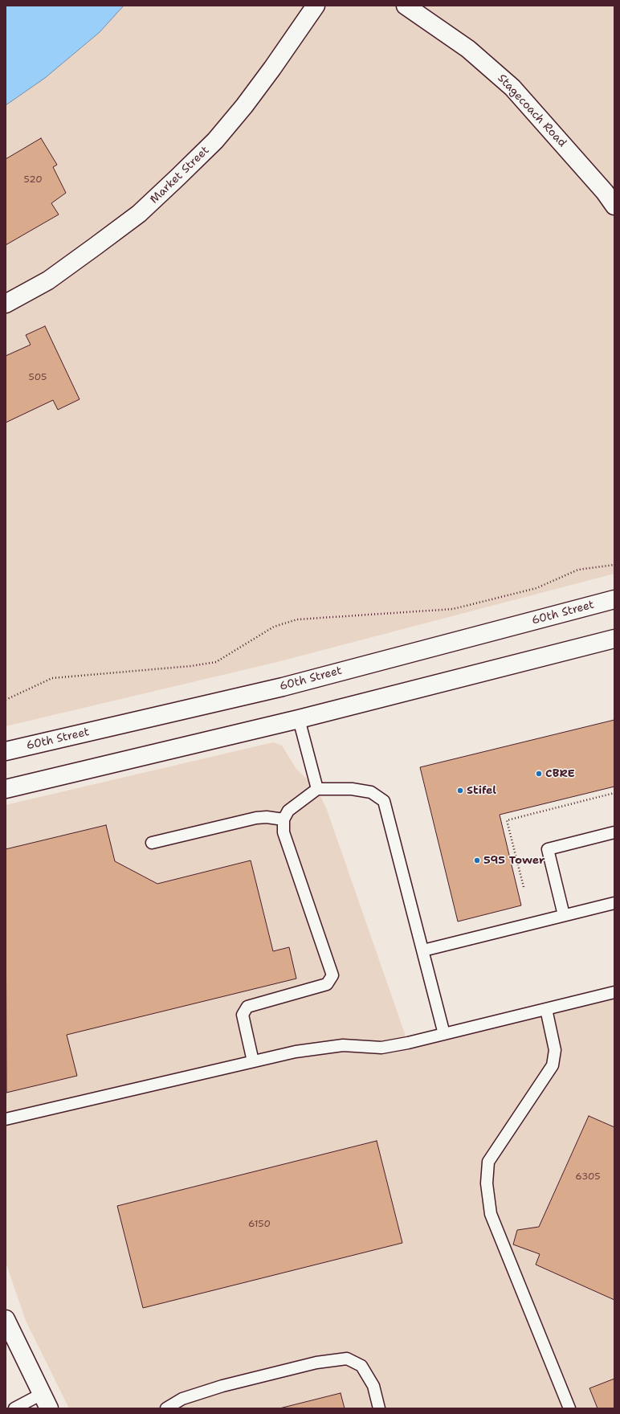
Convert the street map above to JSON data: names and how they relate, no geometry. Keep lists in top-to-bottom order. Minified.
{"streets":{"street":["Stagecoach Road","Market Street","60th Street"]},"places":["CBRE","Stifel","595 Tower"],"house_numbers":["520","505","6305","6150"]}
